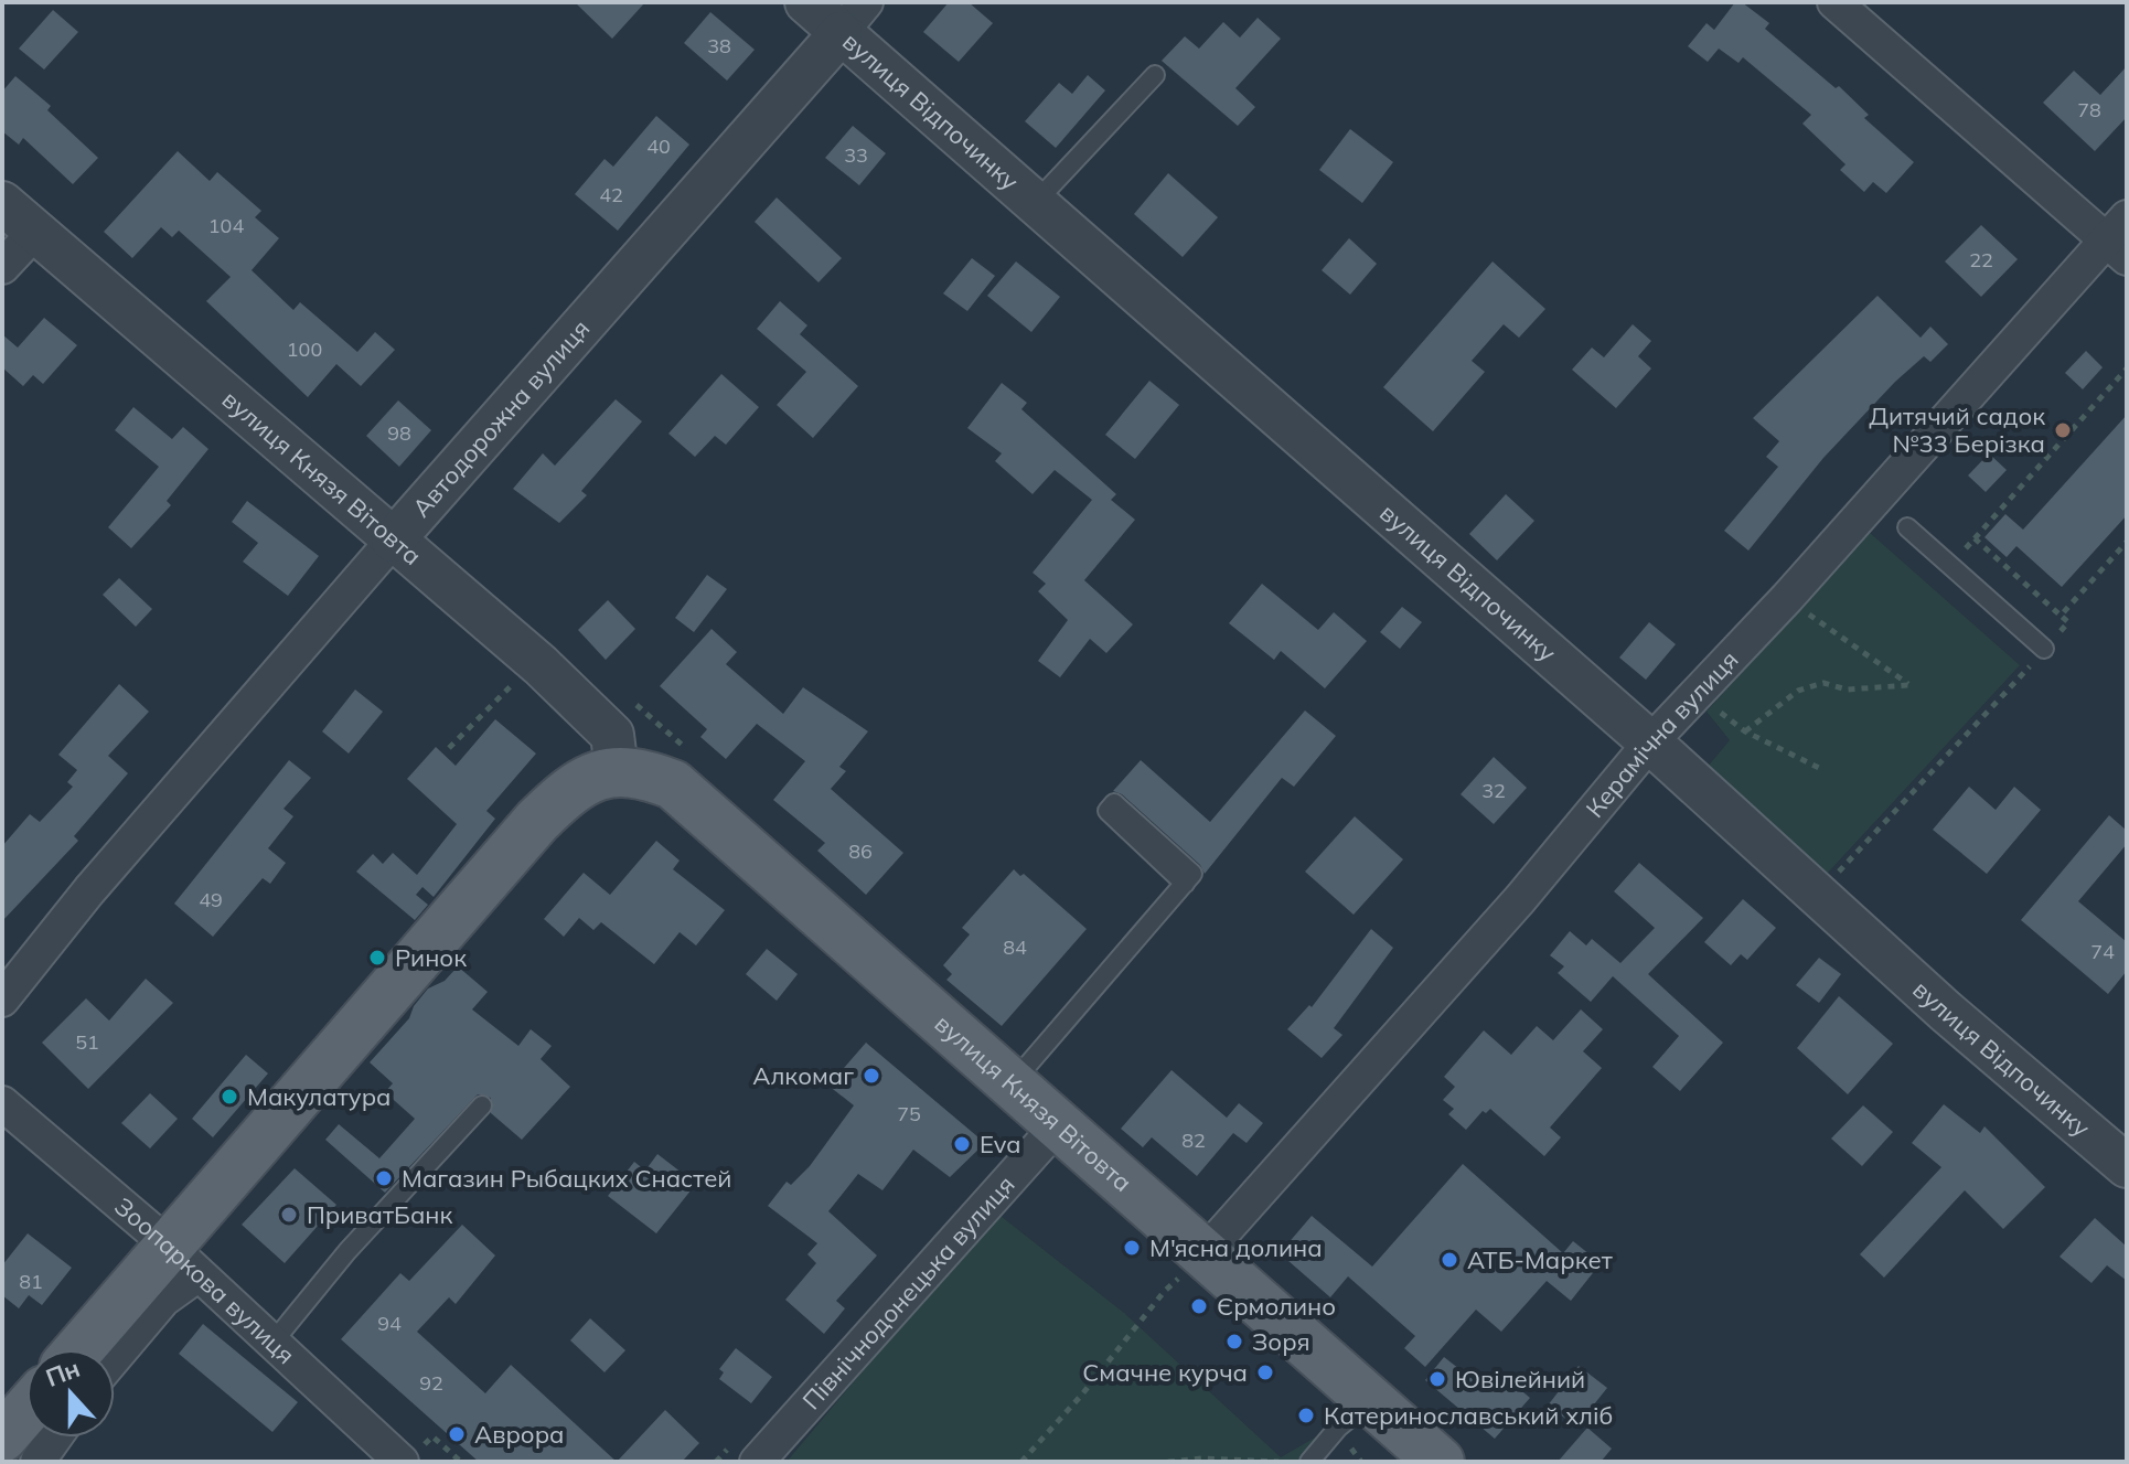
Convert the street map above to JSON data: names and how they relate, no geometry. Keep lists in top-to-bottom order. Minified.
{"streets":{"main road":["вулиця Князя Вітовта"],"street":["вулиця Відпочинку","Автодорожна вулиця","Керамічна вулиця","Зоопаркова вулиця","Північнодонецька вулиця"]},"crossings":[["вулиця Відпочинку","Автодорожна вулиця"],["вулиця Відпочинку","Керамічна вулиця"],["Автодорожна вулиця","вулиця Князя Вітовта"],["вулиця Князя Вітовта","Керамічна вулиця"],["вулиця Князя Вітовта","Північнодонецька вулиця"]],"places":["Дитячий садок №33 Берізка","Ринок","Алкомаг","Макулатура","Eva","Магазин Рыбацких Снастей","ПриватБанк","М'ясна долина","АТБ-Маркет","Єрмолино","Зоря","Смачне курча","Ювілейний","Катеринославський хліб","Аврора"],"house_numbers":["38","78","40","33","42","104","22","100","98","32","86","49","84","74","51","75","82","81","94","92"],"north":"top"}
